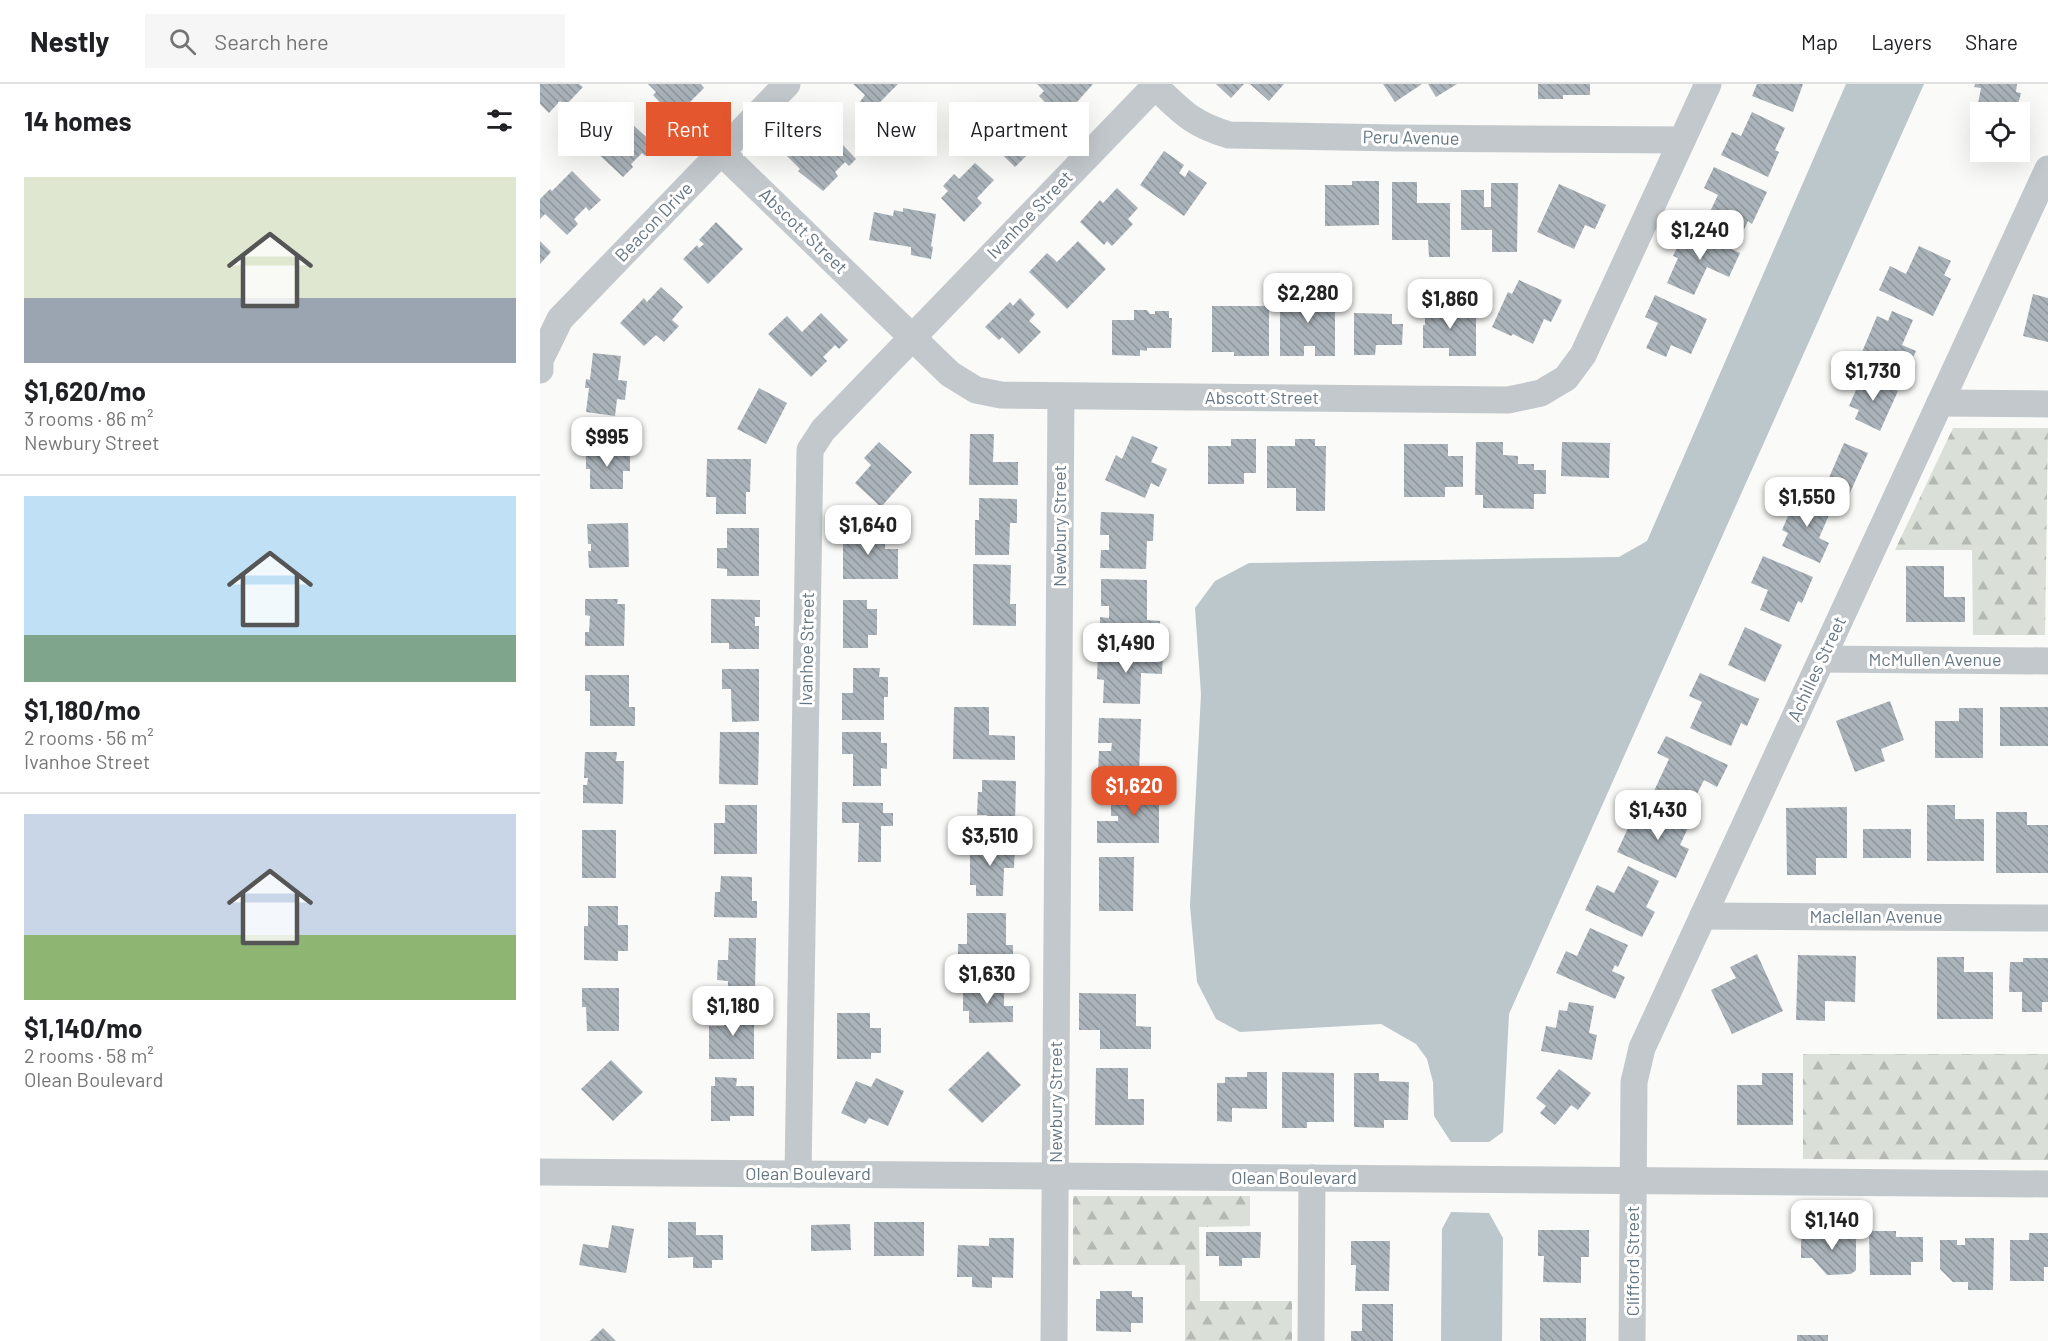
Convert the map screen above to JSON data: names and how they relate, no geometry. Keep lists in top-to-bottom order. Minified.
{"streets":{"street":["Peru Avenue","Ivanhoe Street","Beacon Drive","Abscott Street","Newbury Street","McMullen Avenue","Achilles Street","Maclellan Avenue","Olean Boulevard","Clifford Street"]},"crossings":[["Peru Avenue","Ivanhoe Street"],["Peru Avenue","Abscott Street"],["Ivanhoe Street","Abscott Street"],["Ivanhoe Street","Olean Boulevard"],["Abscott Street","Newbury Street"],["Newbury Street","Olean Boulevard"],["McMullen Avenue","Achilles Street"],["Achilles Street","Maclellan Avenue"],["Achilles Street","Olean Boulevard"],["Achilles Street","Clifford Street"],["Olean Boulevard","Clifford Street"]],"page":{"header":"Nestly","search":"Search here","nav":["Map","Layers","Share"],"heading":"14 homes","chip":["Buy","Rent","Filters","New","Apartment"],"list":[{"name":"$1,620/mo","note":"3 rooms · 86 m² · Newbury Street"},{"name":"$1,180/mo","note":"2 rooms · 56 m² · Ivanhoe Street"},{"name":"$1,140/mo","note":"2 rooms · 58 m² · Olean Boulevard"}],"price":["$1,240","$2,280","$1,860","$1,730","$995","$1,550","$1,640","$1,490","$1,620","$1,430","$3,510","$1,630","$1,180","$1,140"]}}
